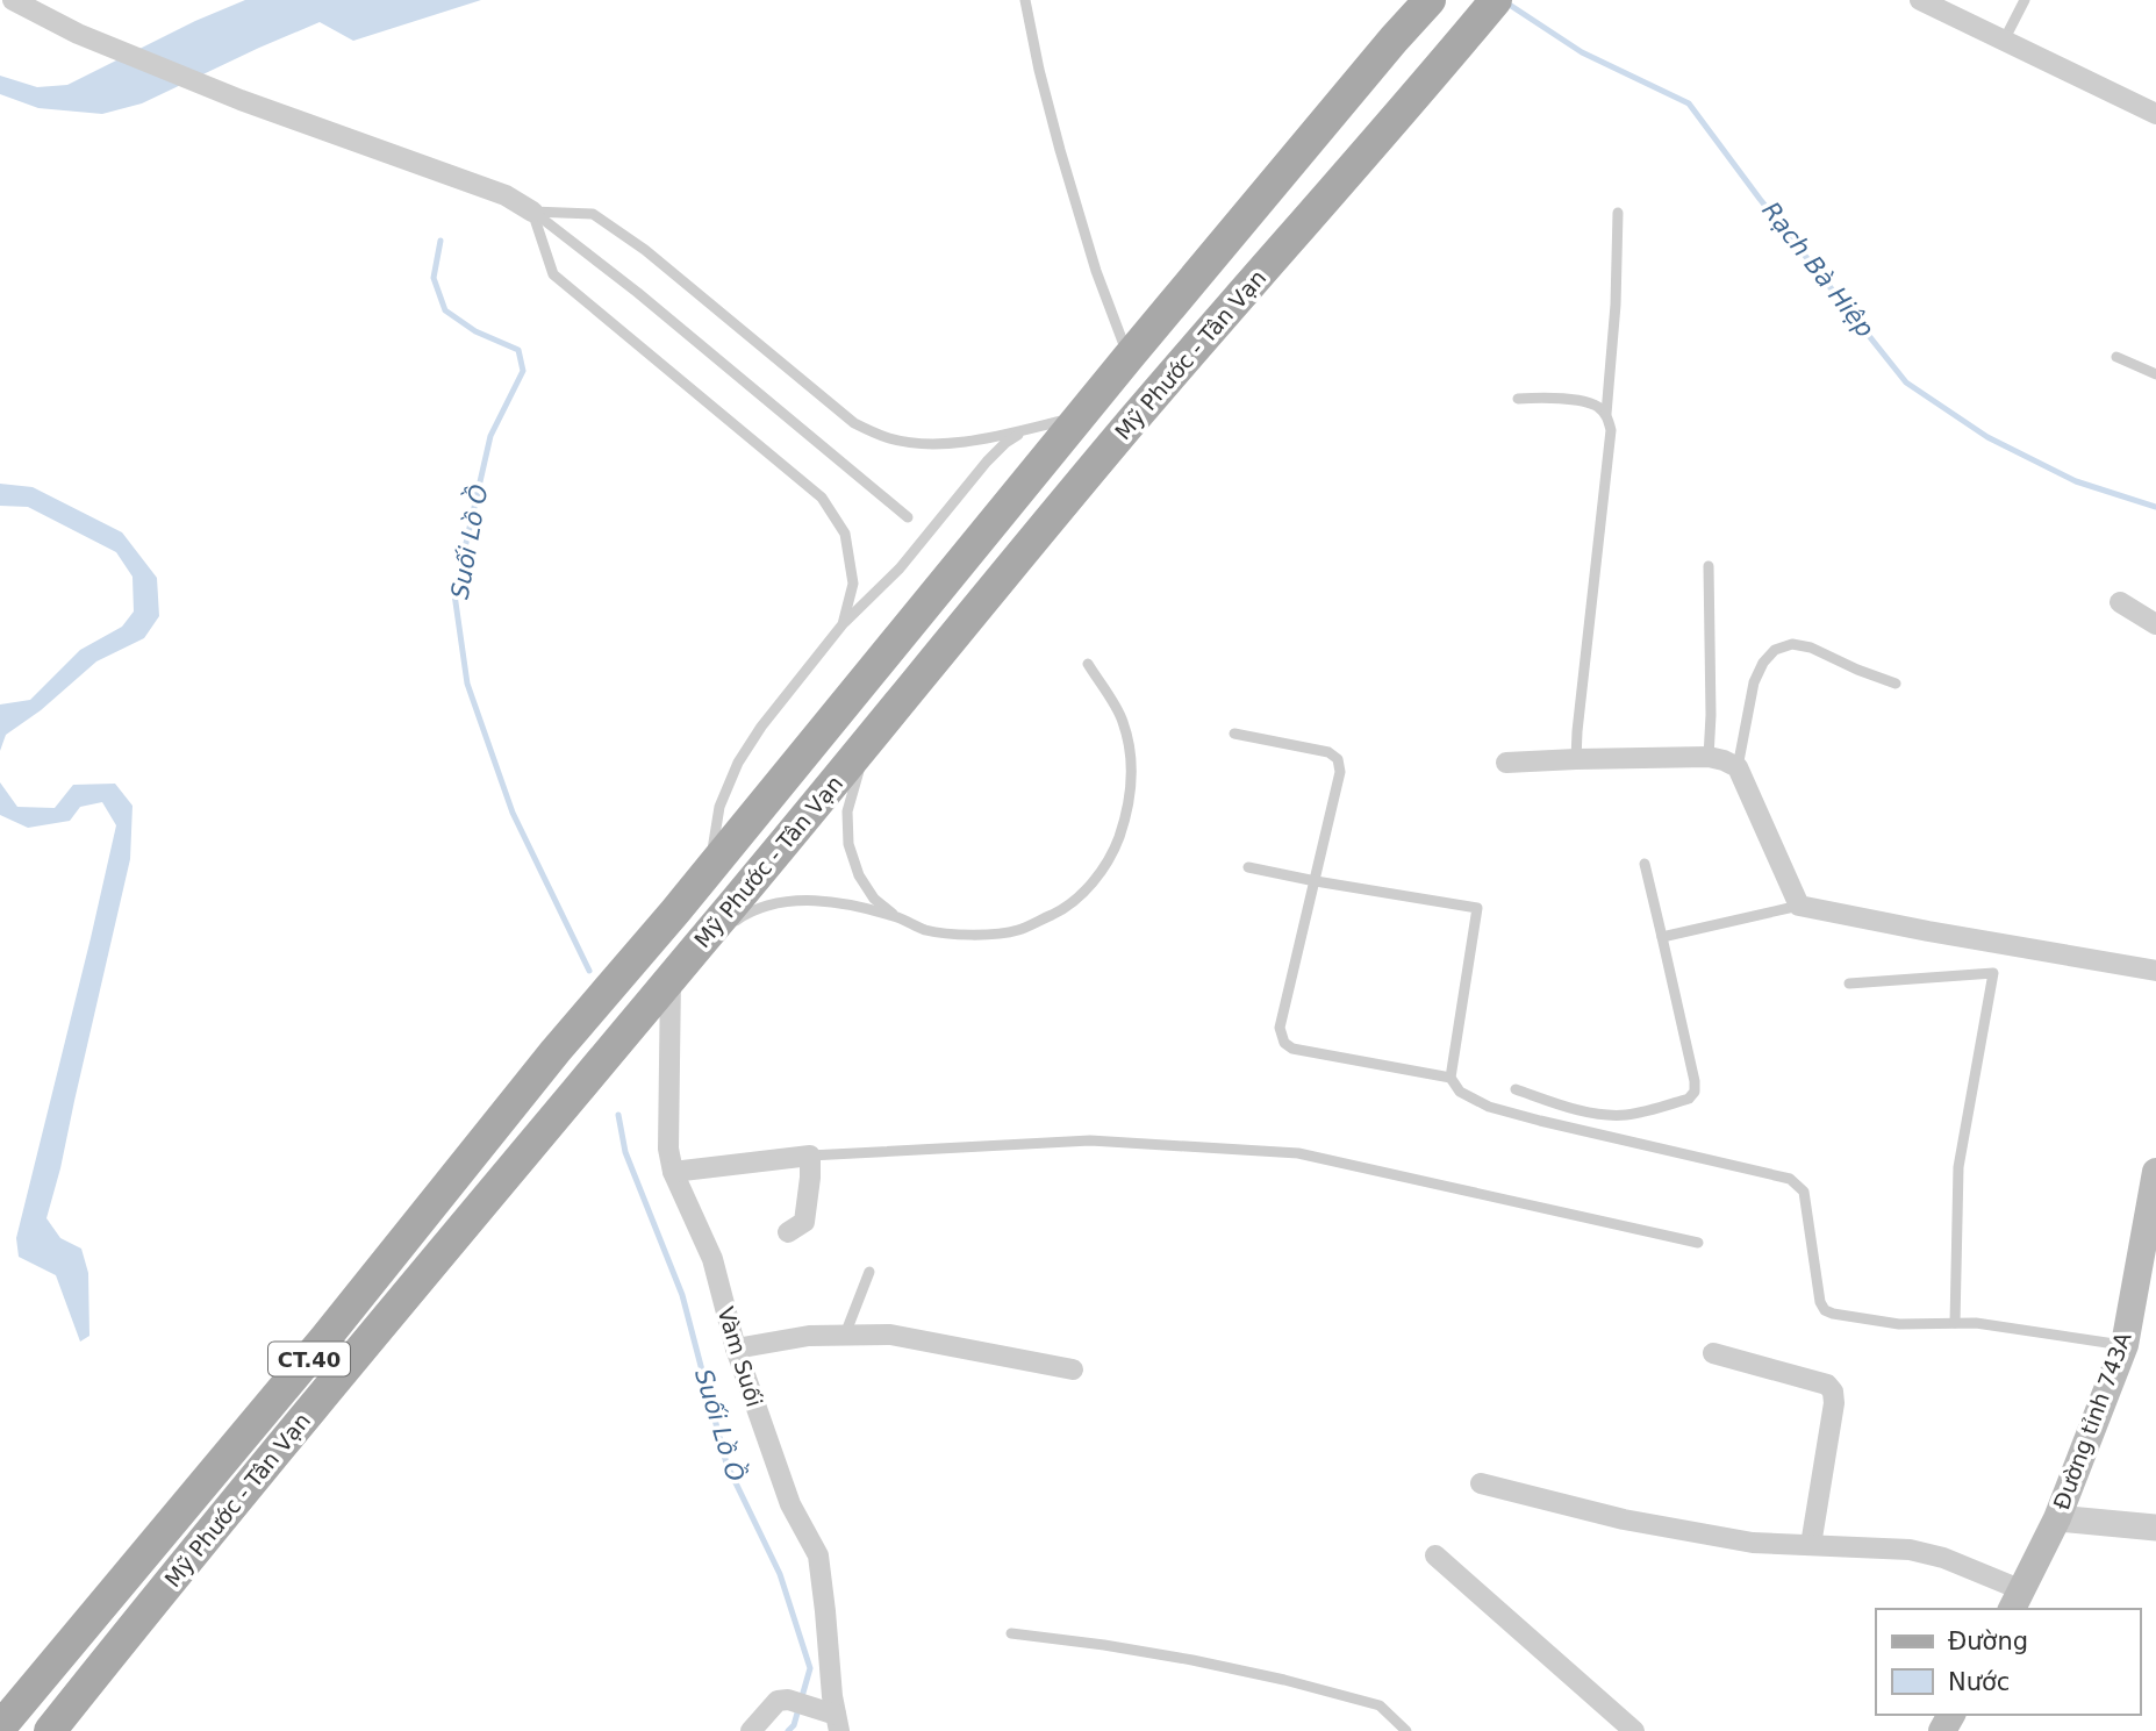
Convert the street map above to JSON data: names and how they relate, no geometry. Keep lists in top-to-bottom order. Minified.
{"streets":{"main road":["Mỹ Phước - Tân Vạn","CT.40","Đường tỉnh 743A"],"street":["Vàm Suối"]},"crossings":[["Mỹ Phước - Tân Vạn","Vàm Suối"]],"water":["Rạch Bà Hiệp","Suối Lồ Ồ"],"legend":["Đường","Nước"]}
